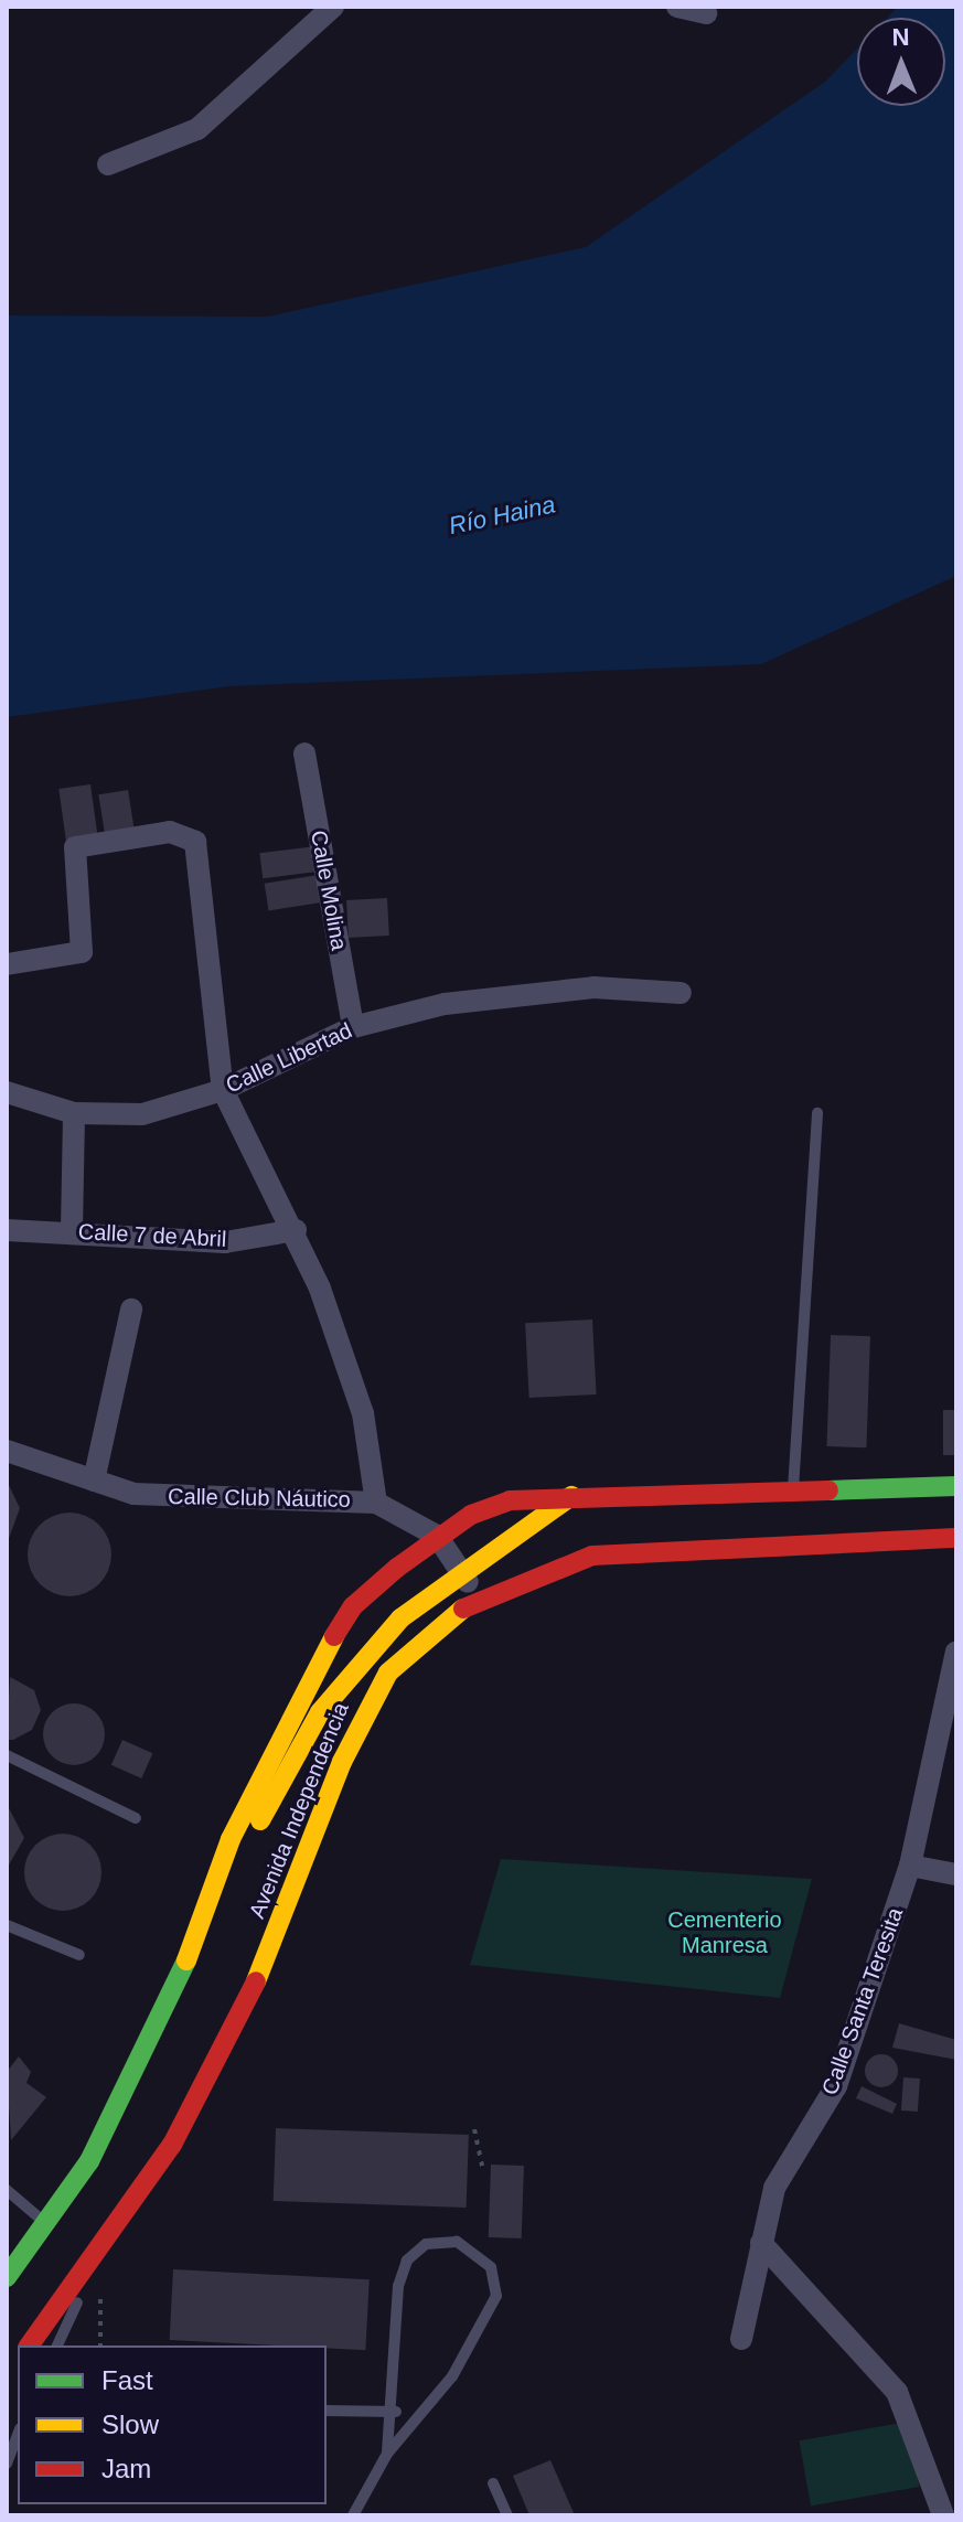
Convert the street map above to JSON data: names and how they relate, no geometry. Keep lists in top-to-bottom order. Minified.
{"streets":{"street":["Calle Molina","Calle Libertad","Calle 7 de Abril","Calle Club Náutico","Avenida Independencia","Calle Santa Teresita"]},"crossings":[["Calle Molina","Calle Libertad"],["Calle Club Náutico","Avenida Independencia"]],"water":["Río Haina"],"parks":["Cementerio Manresa"],"legend":["Fast","Slow","Jam"],"north":"top"}
